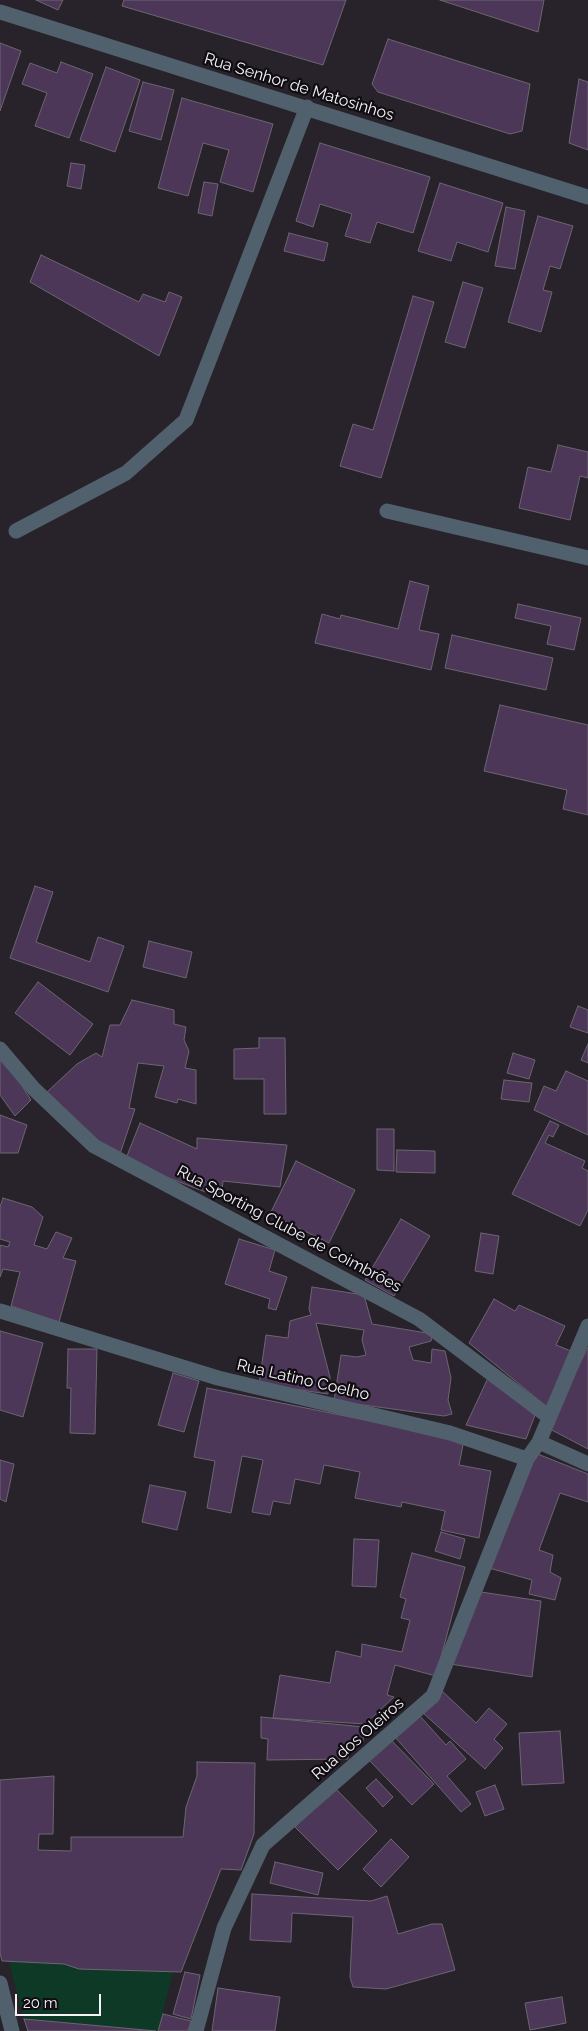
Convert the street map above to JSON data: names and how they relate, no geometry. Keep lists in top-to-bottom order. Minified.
{"streets":{"street":["Rua Senhor de Matosinhos","Rua Sporting Clube de Coimbrões","Rua Latino Coelho","Rua dos Oleiros"]},"crossings":[["Rua Latino Coelho","Rua dos Oleiros"]],"scale_bar":"20 m"}
